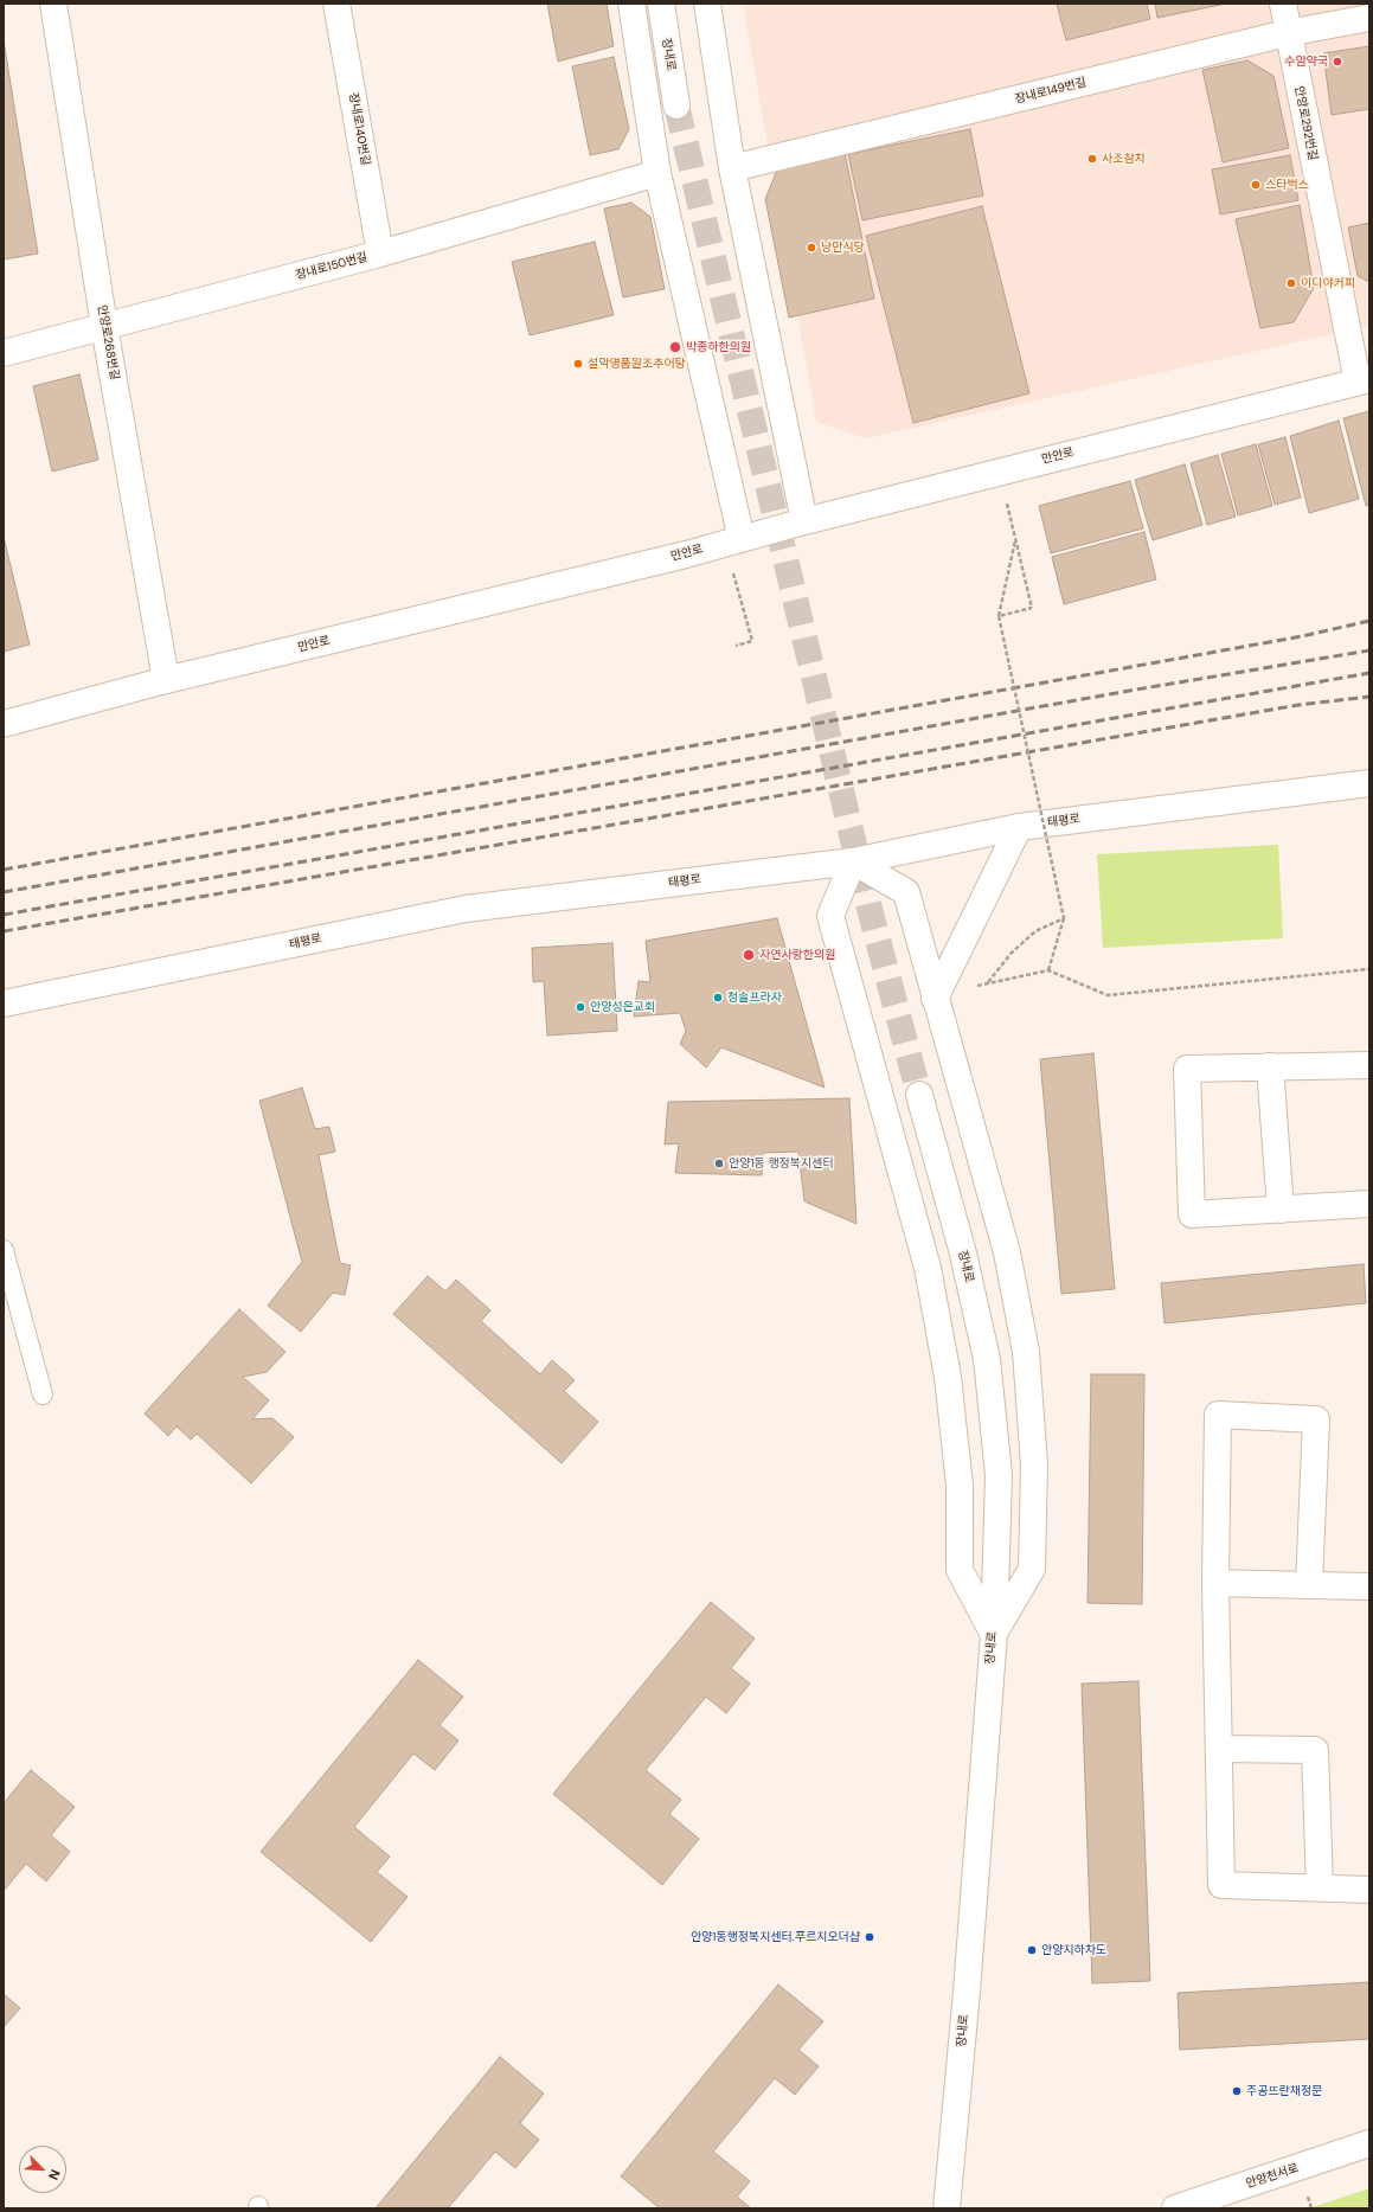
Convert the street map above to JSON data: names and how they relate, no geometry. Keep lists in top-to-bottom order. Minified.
{"streets":{"street":["장내로","장내로149번길","안양로292번길","장내로140번길","장내로150번길","안양로268번길","만안로","태평로","안양천서로"]},"crossings":[["장내로149번길","안양로292번길"],["안양로292번길","만안로"],["장내로140번길","장내로150번길"],["장내로150번길","안양로268번길"],["안양로268번길","만안로"]],"places":["수암약국","사조참치","스타벅스","낭만식당","이디야커피","박종하한의원","설악명품원조추어탕","자연사랑한의원","청솔프라자","안양성은교회","안양1동 행정복지센터","안양1동행정복지센터.푸르지오더샵","안양지하차도","주공뜨란채정문"],"north":"bottom right"}
